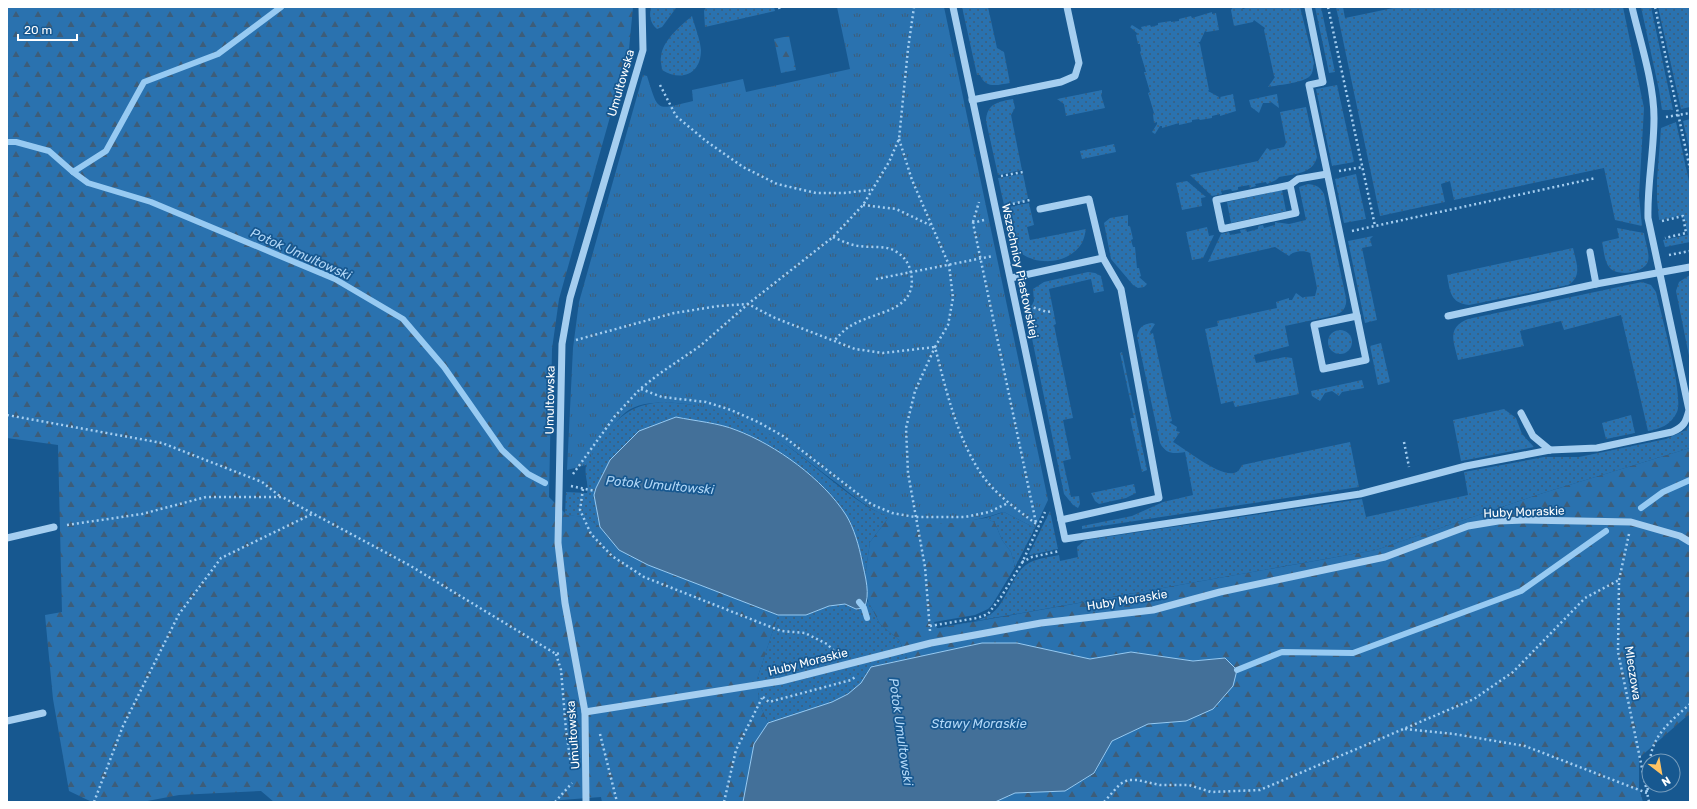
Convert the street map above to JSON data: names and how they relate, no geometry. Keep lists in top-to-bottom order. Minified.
{"streets":{"street":["Umultowska","Wszechnicy Piastowskiej","Huby Moraskie"],"path":["Mleczowa"]},"crossings":[["Umultowska","Huby Moraskie"],["Huby Moraskie","Mleczowa"]],"water":["Potok Umultowski","Stawy Moraskie"],"scale_bar":"20 m","north":"bottom right"}
